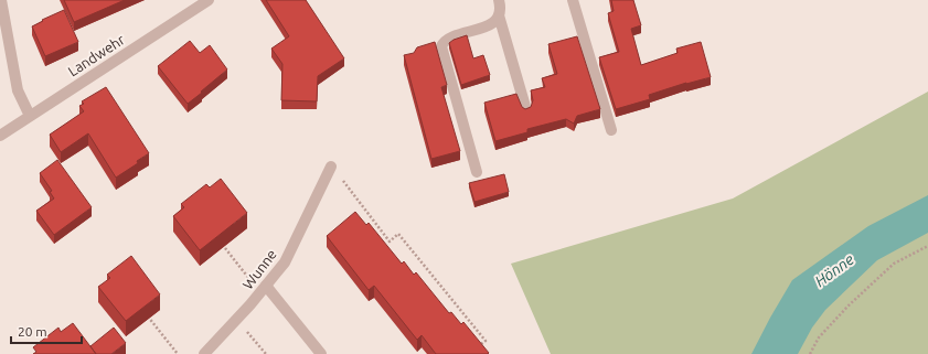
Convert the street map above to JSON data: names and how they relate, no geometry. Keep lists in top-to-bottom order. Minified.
{"streets":{"street":["Landwehr","Wunne"]},"water":["Hönne"],"scale_bar":"20 m"}
